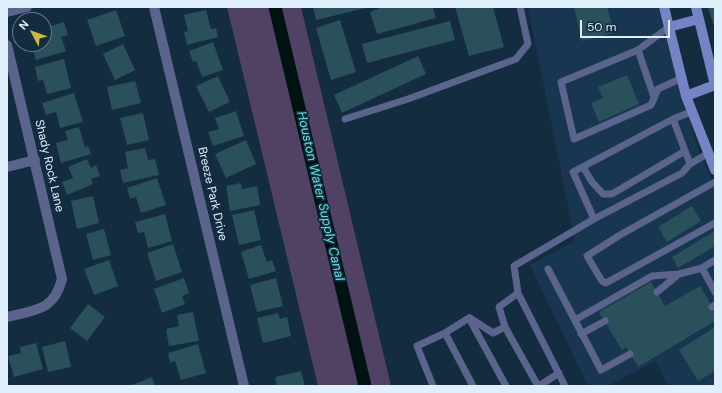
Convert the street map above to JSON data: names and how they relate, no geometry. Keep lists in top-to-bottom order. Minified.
{"streets":{"street":["Shady Rock Lane","Breeze Park Drive"]},"water":["Houston Water Supply Canal"],"scale_bar":"50 m","north":"top left"}
